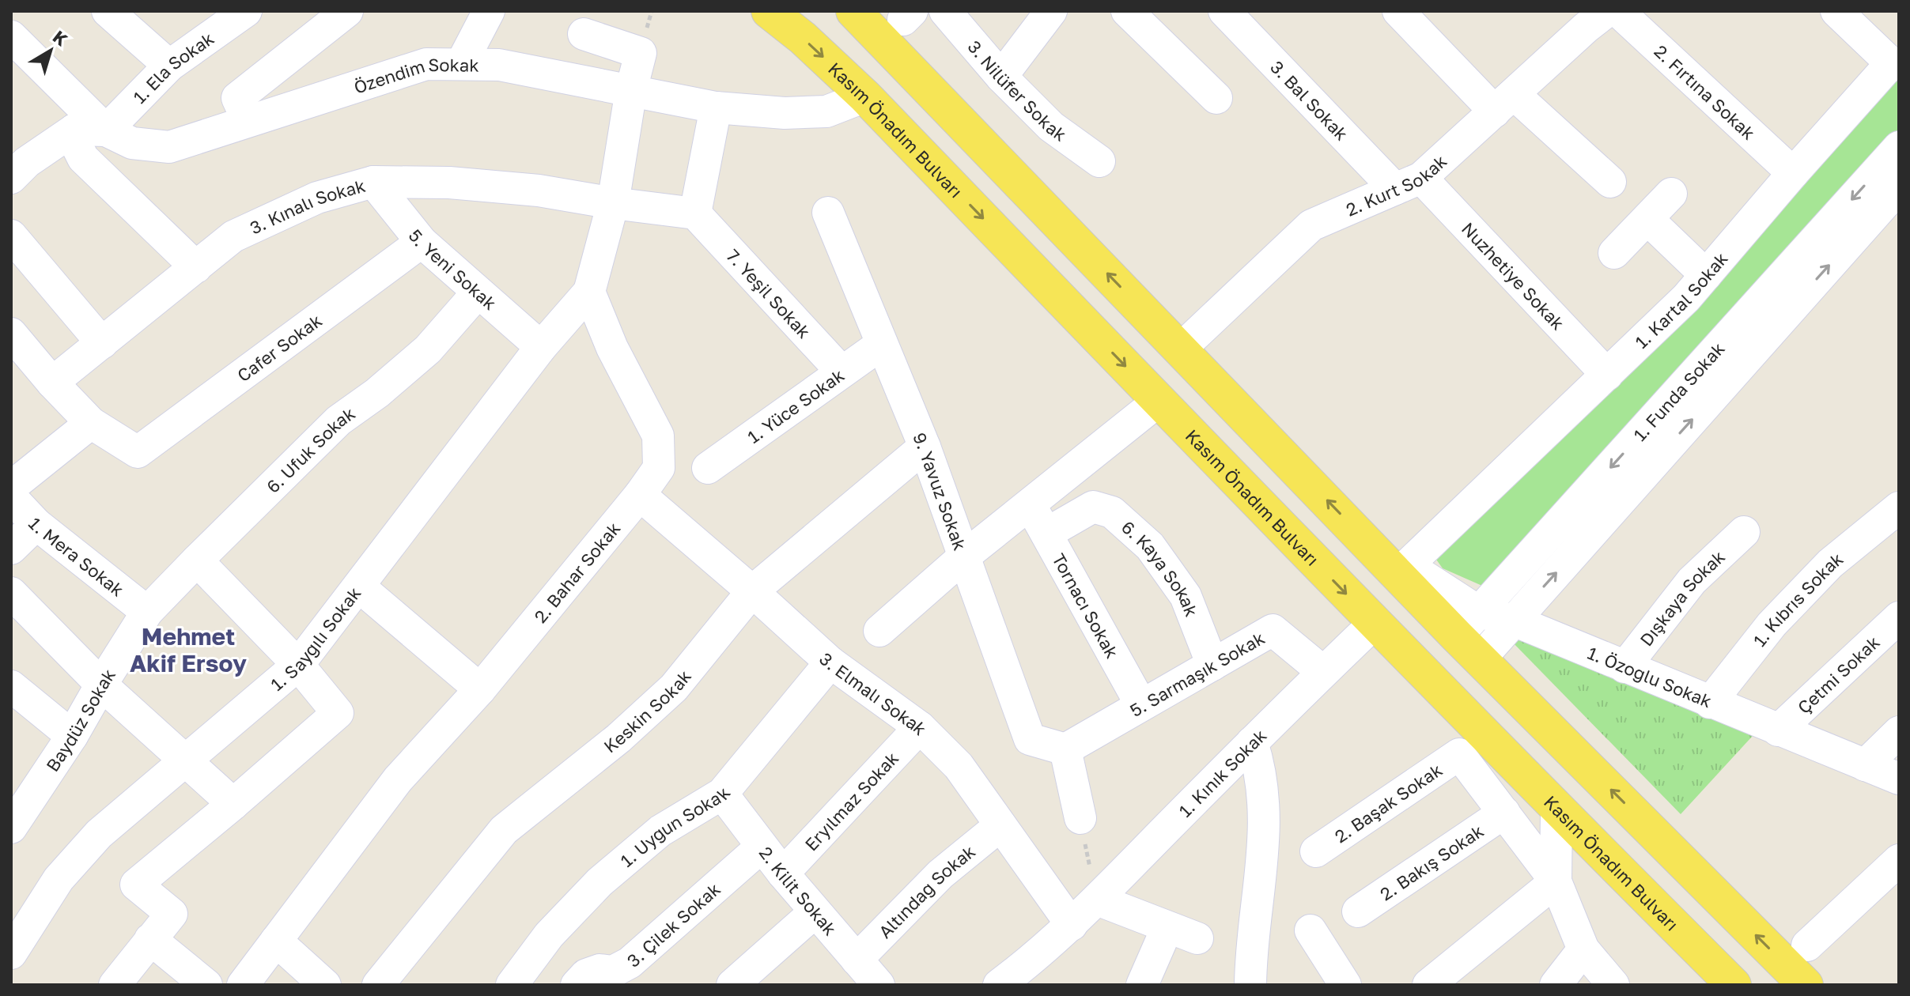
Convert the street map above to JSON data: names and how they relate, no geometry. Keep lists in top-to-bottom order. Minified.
{"streets":{"main road":["Kasım Önadım Bulvarı"],"street":["1. Ela Sokak","Özendim Sokak","3. Nilüfer Sokak","2. Fırtına Sokak","3. Bal Sokak","2. Kurt Sokak","3. Kınalı Sokak","5. Yeni Sokak","Nuzhetiye Sokak","7. Yeşil Sokak","1. Kartal Sokak","Cafer Sokak","1. Funda Sokak","1. Yüce Sokak","6. Ufuk Sokak","9. Yavuz Sokak","1. Mera Sokak","6. Kaya Sokak","2. Bahar Sokak","Dışkaya Sokak","1. Kıbrıs Sokak","Tornacı Sokak","1. Saygılı Sokak","5. Sarmaşık Sokak","Çetmi Sokak","1. Özoğlu Sokak","3. Elmalı Sokak","Keskin Sokak","Baydüz Sokak","1. Kınık Sokak","Eryılmaz Sokak","2. Başak Sokak","1. Uygun Sokak","2. Bakış Sokak","2. Kilit Sokak","Altındağ Sokak","3. Çilek Sokak"]},"crossings":[["1. Ela Sokak","Özendim Sokak"],["Özendim Sokak","Kasım Önadım Bulvarı"],["2. Fırtına Sokak","1. Kartal Sokak"],["3. Bal Sokak","2. Kurt Sokak"],["3. Bal Sokak","Nuzhetiye Sokak"],["Kasım Önadım Bulvarı","1. Kınık Sokak"],["2. Kurt Sokak","Nuzhetiye Sokak"],["3. Kınalı Sokak","5. Yeni Sokak"],["5. Yeni Sokak","Cafer Sokak"],["5. Yeni Sokak","6. Ufuk Sokak"],["5. Yeni Sokak","1. Saygılı Sokak"],["Nuzhetiye Sokak","1. Kartal Sokak"],["7. Yeşil Sokak","1. Yüce Sokak"],["1. Funda Sokak","1. Özoğlu Sokak"],["1. Yüce Sokak","9. Yavuz Sokak"],["6. Ufuk Sokak","1. Mera Sokak"],["6. Ufuk Sokak","Baydüz Sokak"],["9. Yavuz Sokak","5. Sarmaşık Sokak"],["9. Yavuz Sokak","Keskin Sokak"],["1. Mera Sokak","Baydüz Sokak"],["6. Kaya Sokak","Tornacı Sokak"],["6. Kaya Sokak","5. Sarmaşık Sokak"],["2. Bahar Sokak","1. Saygılı Sokak"],["2. Bahar Sokak","3. Elmalı Sokak"],["Dışkaya Sokak","1. Özoğlu Sokak"],["1. Kıbrıs Sokak","1. Özoğlu Sokak"],["Tornacı Sokak","5. Sarmaşık Sokak"],["5. Sarmaşık Sokak","1. Kınık Sokak"],["Çetmi Sokak","1. Özoğlu Sokak"],["3. Elmalı Sokak","Keskin Sokak"],["3. Elmalı Sokak","1. Kınık Sokak"],["3. Elmalı Sokak","Eryılmaz Sokak"],["3. Elmalı Sokak","1. Uygun Sokak"],["3. Elmalı Sokak","Altındağ Sokak"],["Eryılmaz Sokak","2. Kilit Sokak"],["2. Başak Sokak","2. Bakış Sokak"],["1. Uygun Sokak","2. Kilit Sokak"],["2. Kilit Sokak","Altındağ Sokak"],["2. Kilit Sokak","3. Çilek Sokak"]],"districts":["Mehmet Akif Ersoy"],"north":"top right"}
